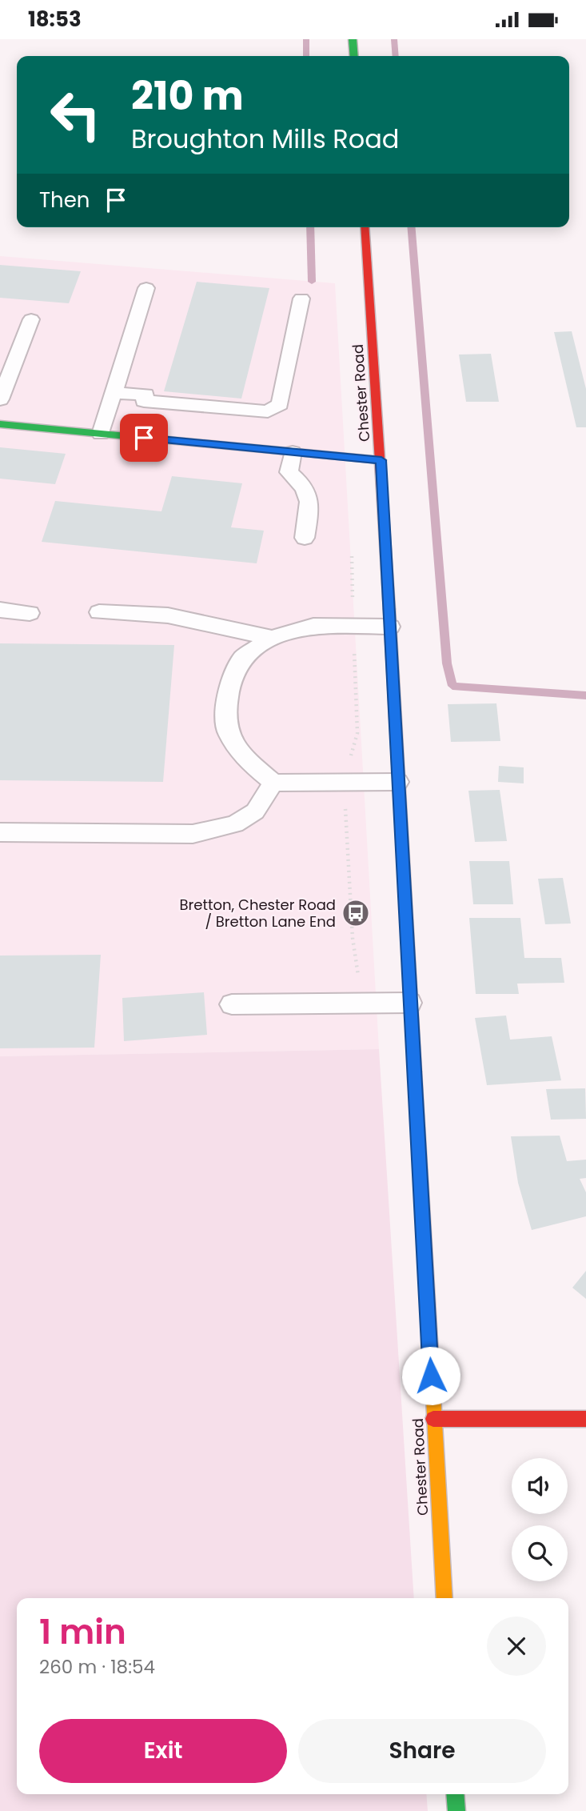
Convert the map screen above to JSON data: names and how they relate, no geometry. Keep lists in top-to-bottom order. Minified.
{"streets":{"main road":["Chester Road"]},"places":{"bus stop":["Bretton, Chester Road / Bretton Lane End"]},"page":{"status":"18:53","turn":["210 m","Broughton Mills Road"],"then":"Then","heading":["1 min","260 m · 18:54"],"buttons":["Exit","Share"]}}
